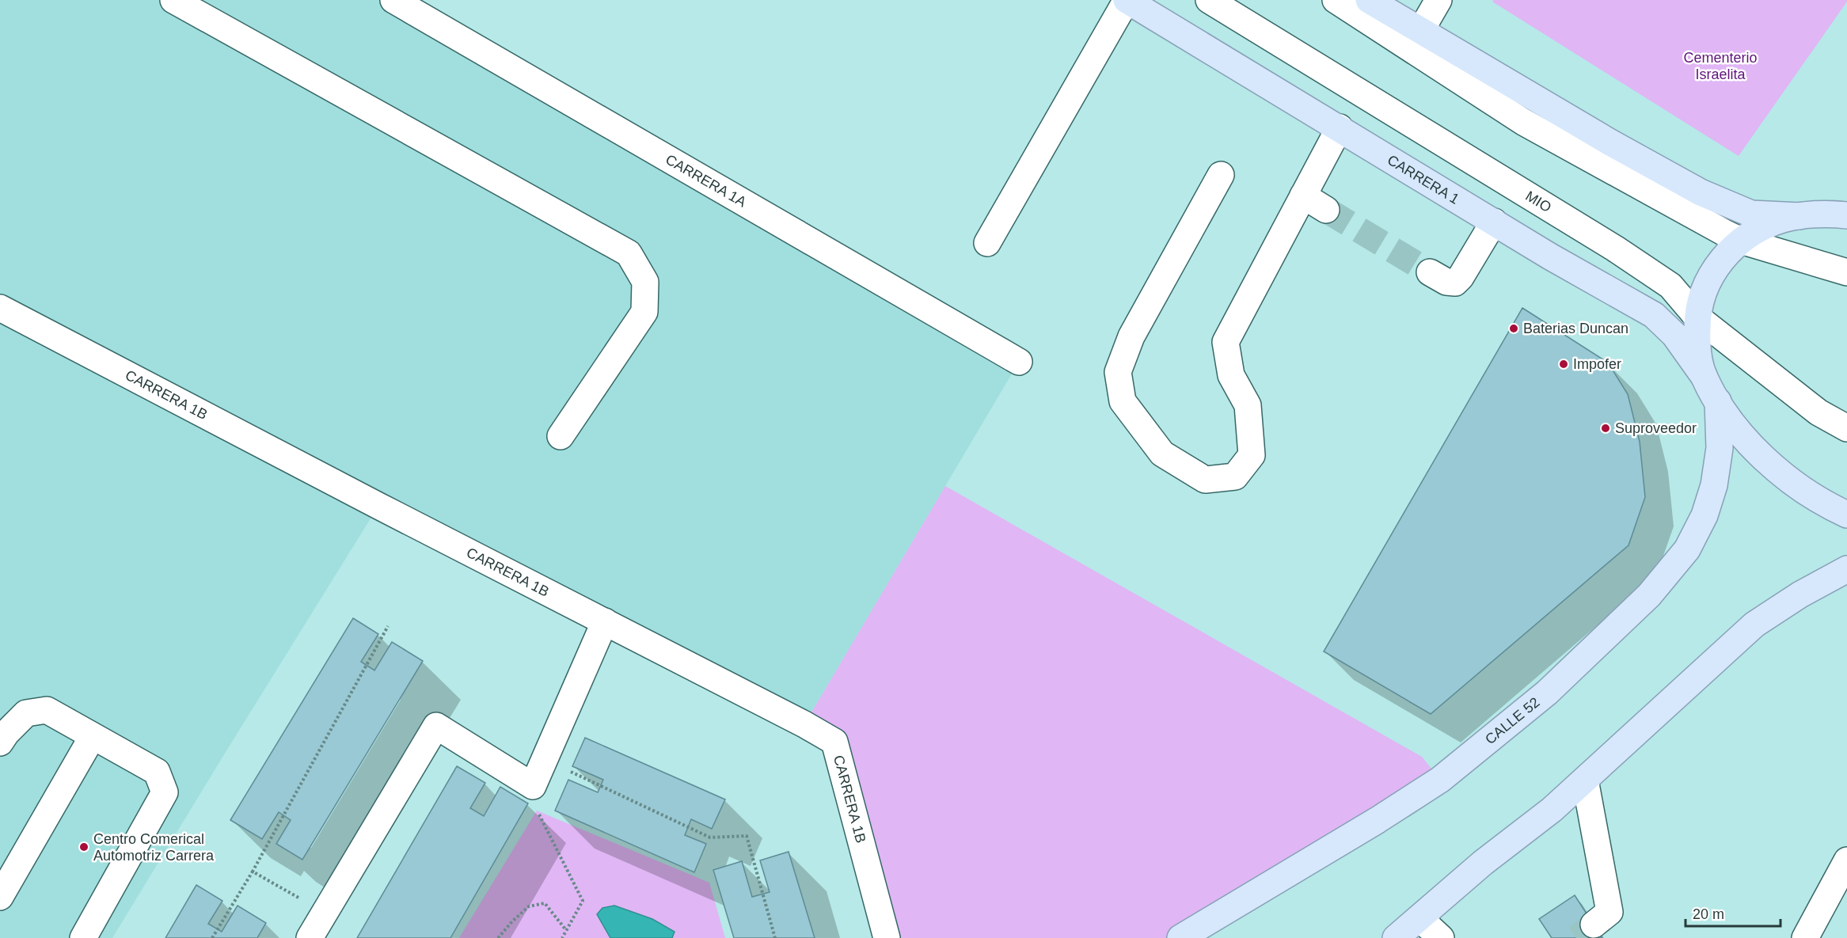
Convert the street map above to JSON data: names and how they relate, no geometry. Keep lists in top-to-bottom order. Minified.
{"streets":{"main road":["CARRERA 1","CALLE 52"],"street":["CARRERA 1A","MIO","CARRERA 1B"]},"parks":["Cementerio Israelita"],"places":["Baterias Duncan","Impofer","Suproveedor","Centro Comerical Automotriz Carrera"],"scale_bar":"20 m"}
